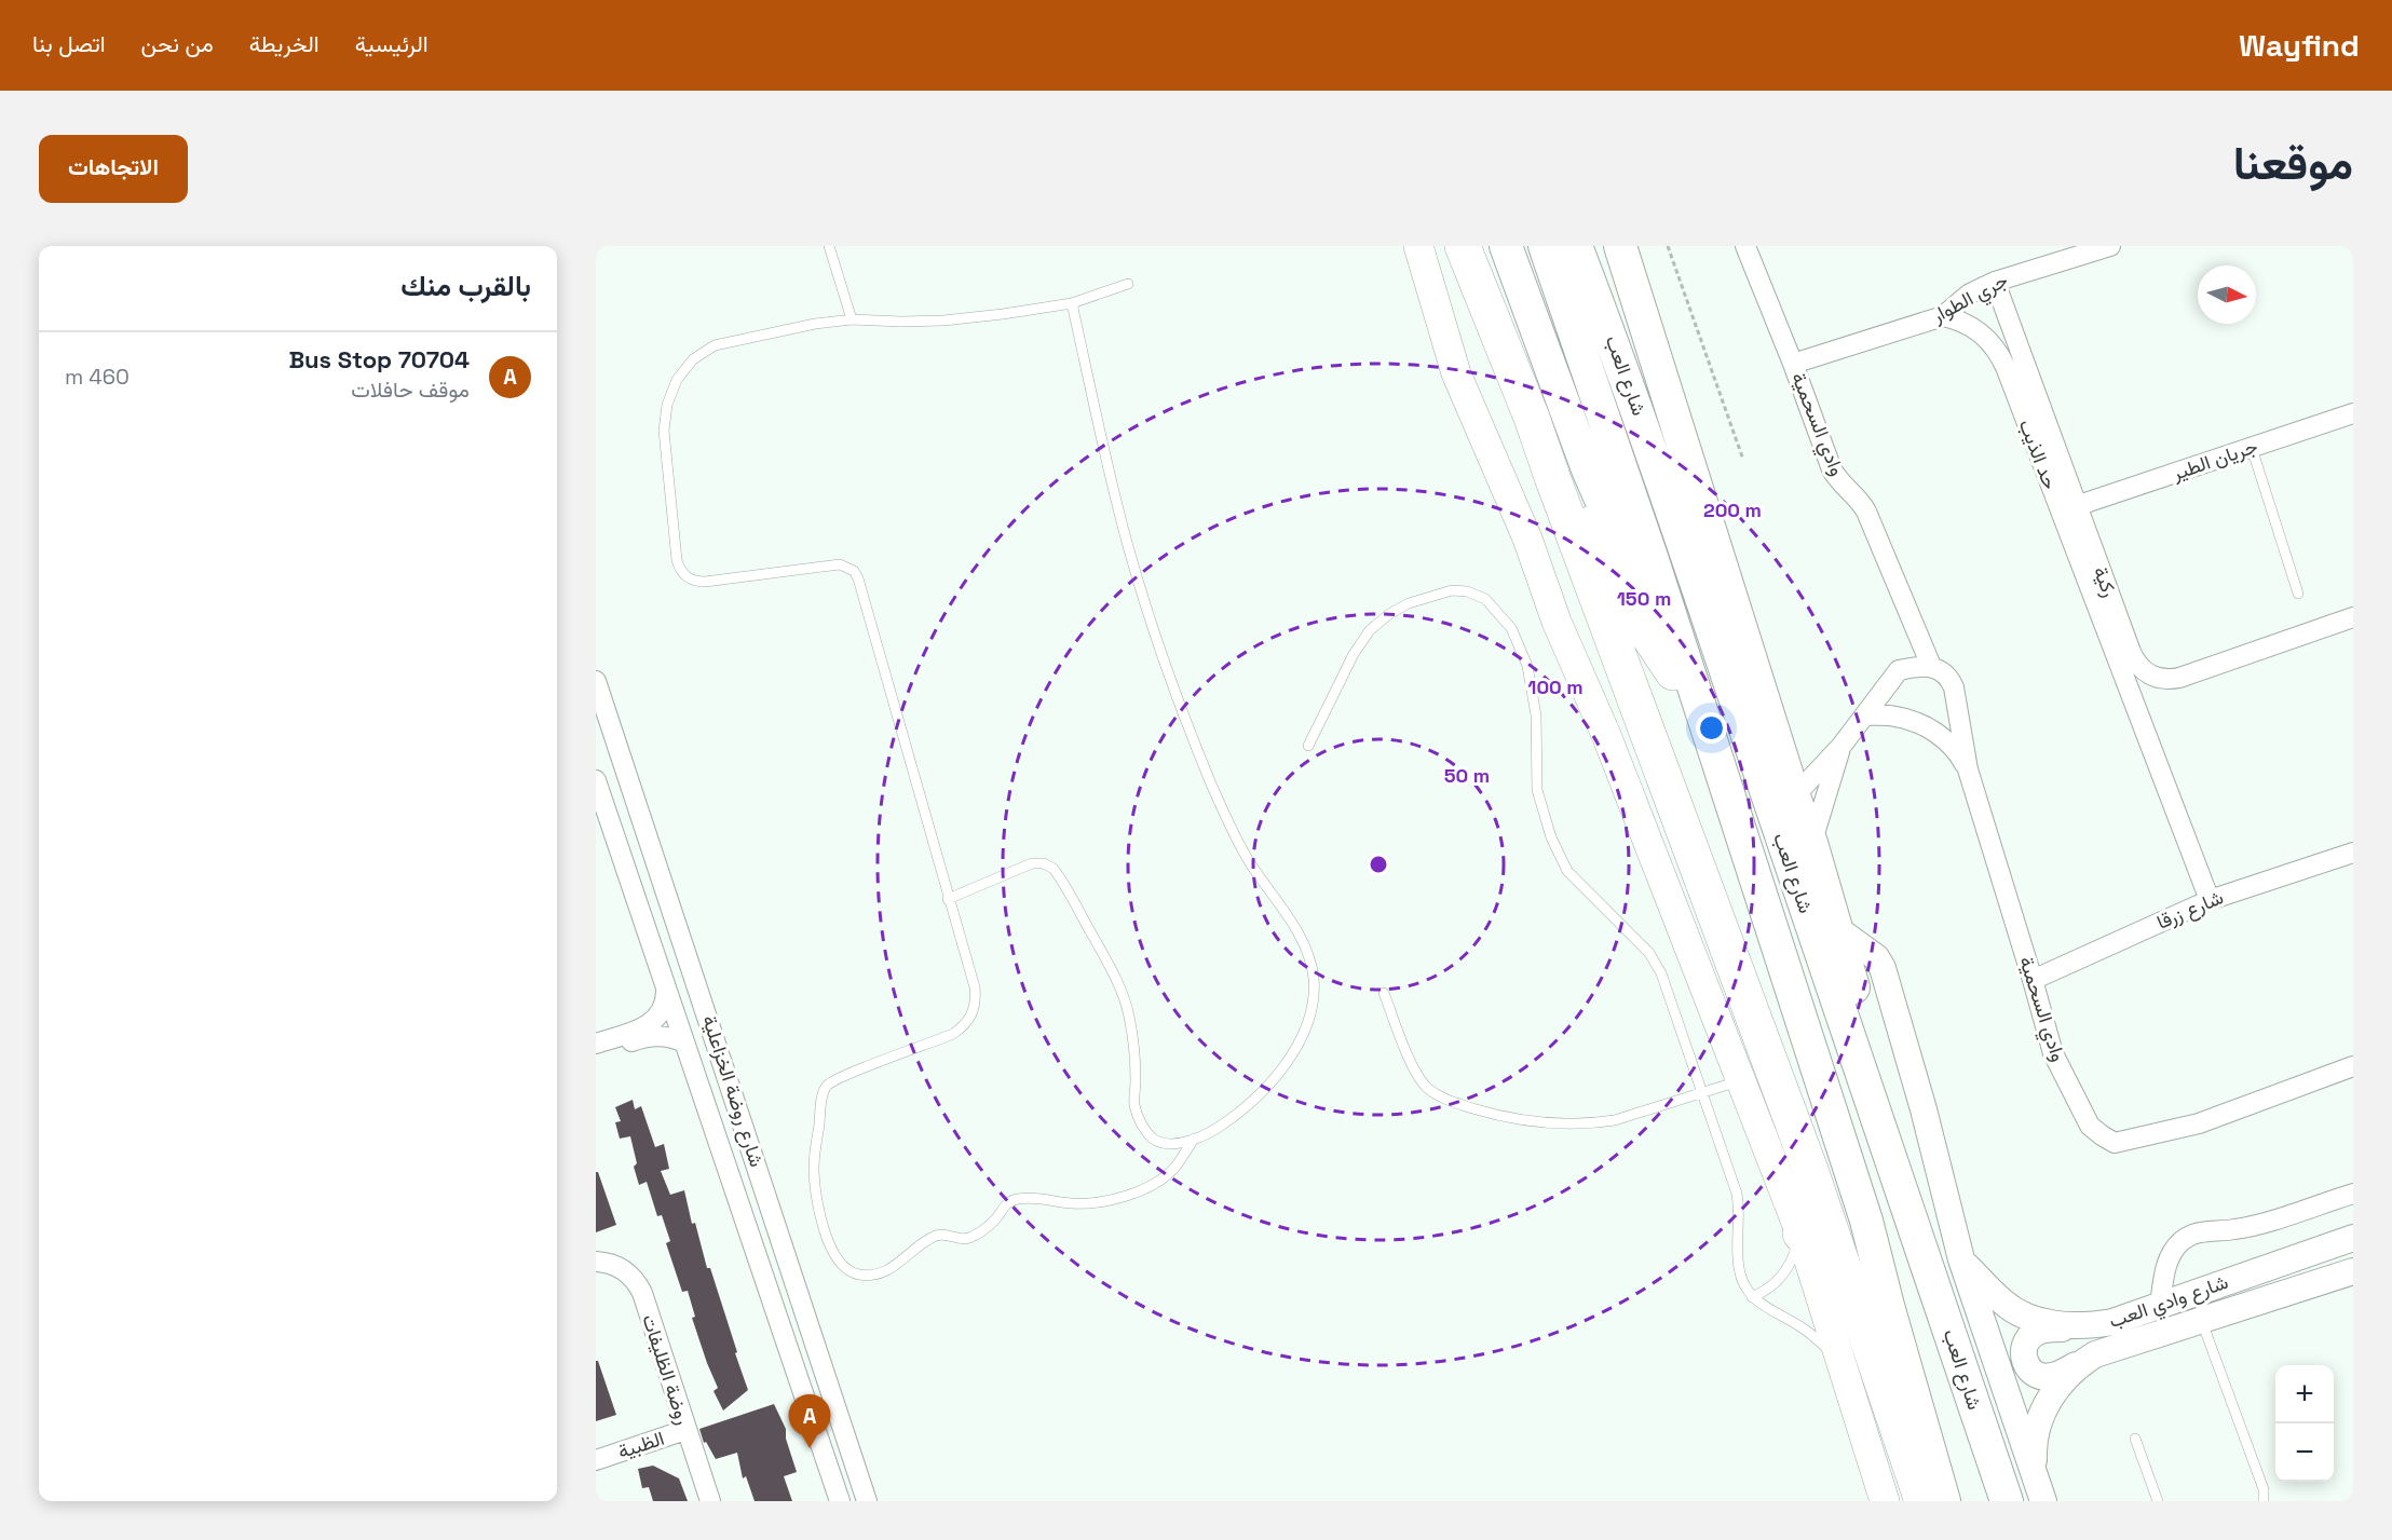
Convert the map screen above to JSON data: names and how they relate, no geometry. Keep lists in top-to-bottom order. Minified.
{"streets":{"main road":["شارع العب"],"street":["جري الطوار","وادي السحمية","حد الذيب","جريان الطير","ركية","شارع زرقا","شارع روضة الخزاعلية","شارع وادي العب","روضة الظليفات","الظبية"]},"crossings":[["جري الطوار","وادي السحمية"],["جري الطوار","حد الذيب"],["جري الطوار","ركية"],["شارع العب","شارع وادي العب"],["وادي السحمية","شارع زرقا"],["حد الذيب","ركية"],["حد الذيب","شارع زرقا"],["جريان الطير","ركية"],["روضة الظليفات","الظبية"]],"north":"right","page":{"header":"Wayfind","nav":["الرئيسية","الخريطة","من نحن","اتصل بنا"],"title":"موقعنا","buttons":"الاتجاهات","heading":"بالقرب منك","list":[{"mark":"A","name":"Bus Stop 70704","note":"موقف حافلات","value":"460 m"}],"map_buttons":["+","−"],"pins":"A"},"rings":["200 m","150 m","100 m","50 m"]}
